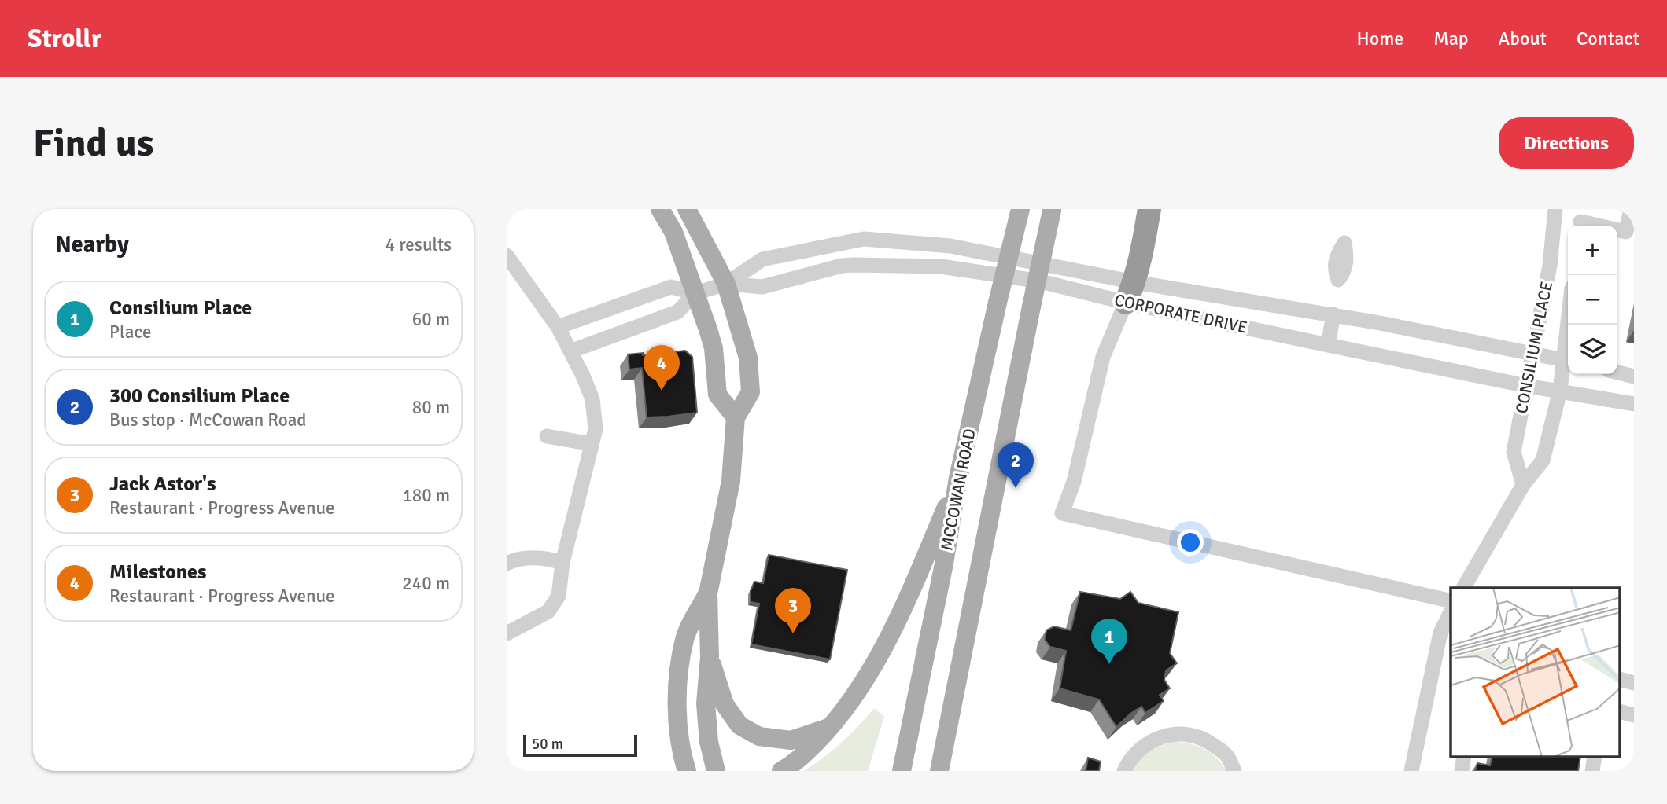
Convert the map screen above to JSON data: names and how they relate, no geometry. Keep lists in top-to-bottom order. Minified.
{"streets":{"main road":["MCCOWAN ROAD"],"street":["CORPORATE DRIVE","CONSILIUM PLACE"]},"crossings":[["CORPORATE DRIVE","CONSILIUM PLACE"]],"scale_bar":"50 m","page":{"header":"Strollr","nav":["Home","Map","About","Contact"],"buttons":"Directions","title":"Find us","heading":["Nearby","4 results"],"map_buttons":["+","−"],"list":[{"mark":"1","name":"Consilium Place","note":"Place","value":"60 m"},{"mark":"2","name":"300 Consilium Place","note":"Bus stop · McCowan Road","value":"80 m"},{"mark":"3","name":"Jack Astor's","note":"Restaurant · Progress Avenue","value":"180 m"},{"mark":"4","name":"Milestones","note":"Restaurant · Progress Avenue","value":"240 m"}],"pins":["4","2","3","1"],"scale":"50 m"}}
